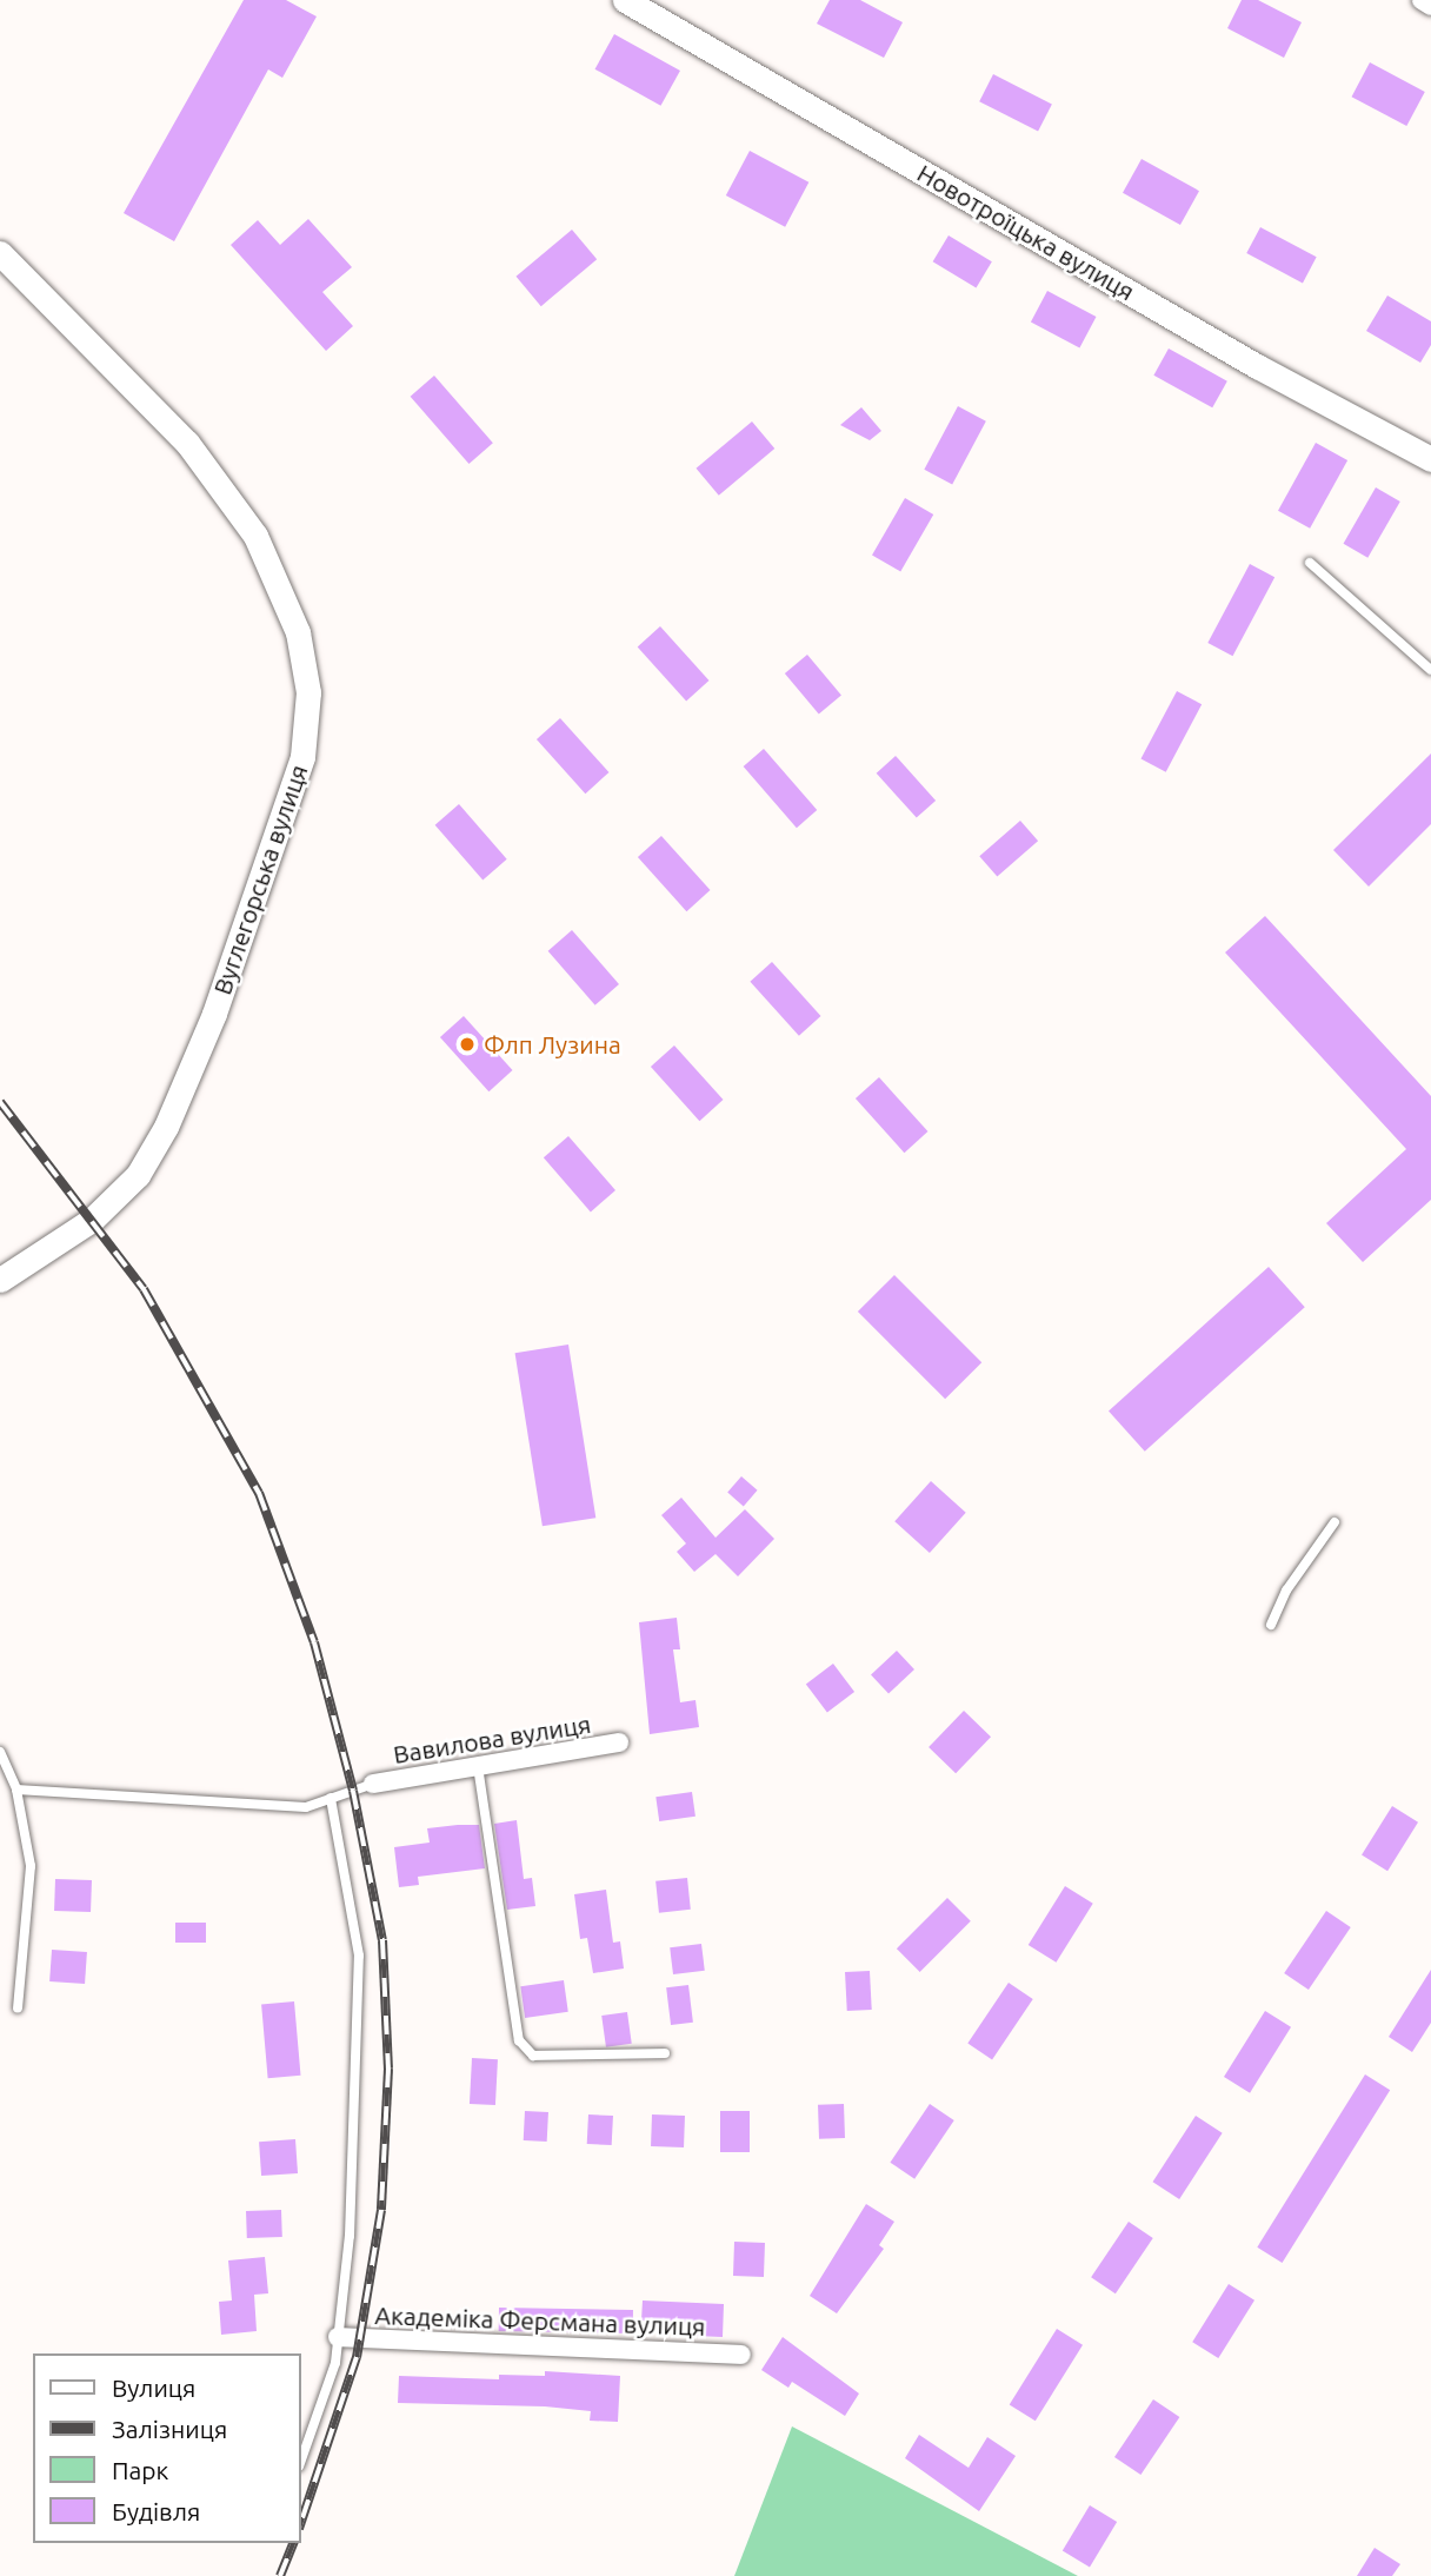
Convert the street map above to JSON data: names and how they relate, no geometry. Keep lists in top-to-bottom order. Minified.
{"streets":{"main road":["Новотроїцька вулиця","Вуглегорська вулиця"],"street":["Вавилова вулиця","Академіка Ферсмана вулиця"]},"places":["Флп Лузина"],"legend":["Вулиця","Залізниця","Парк","Будівля"]}
